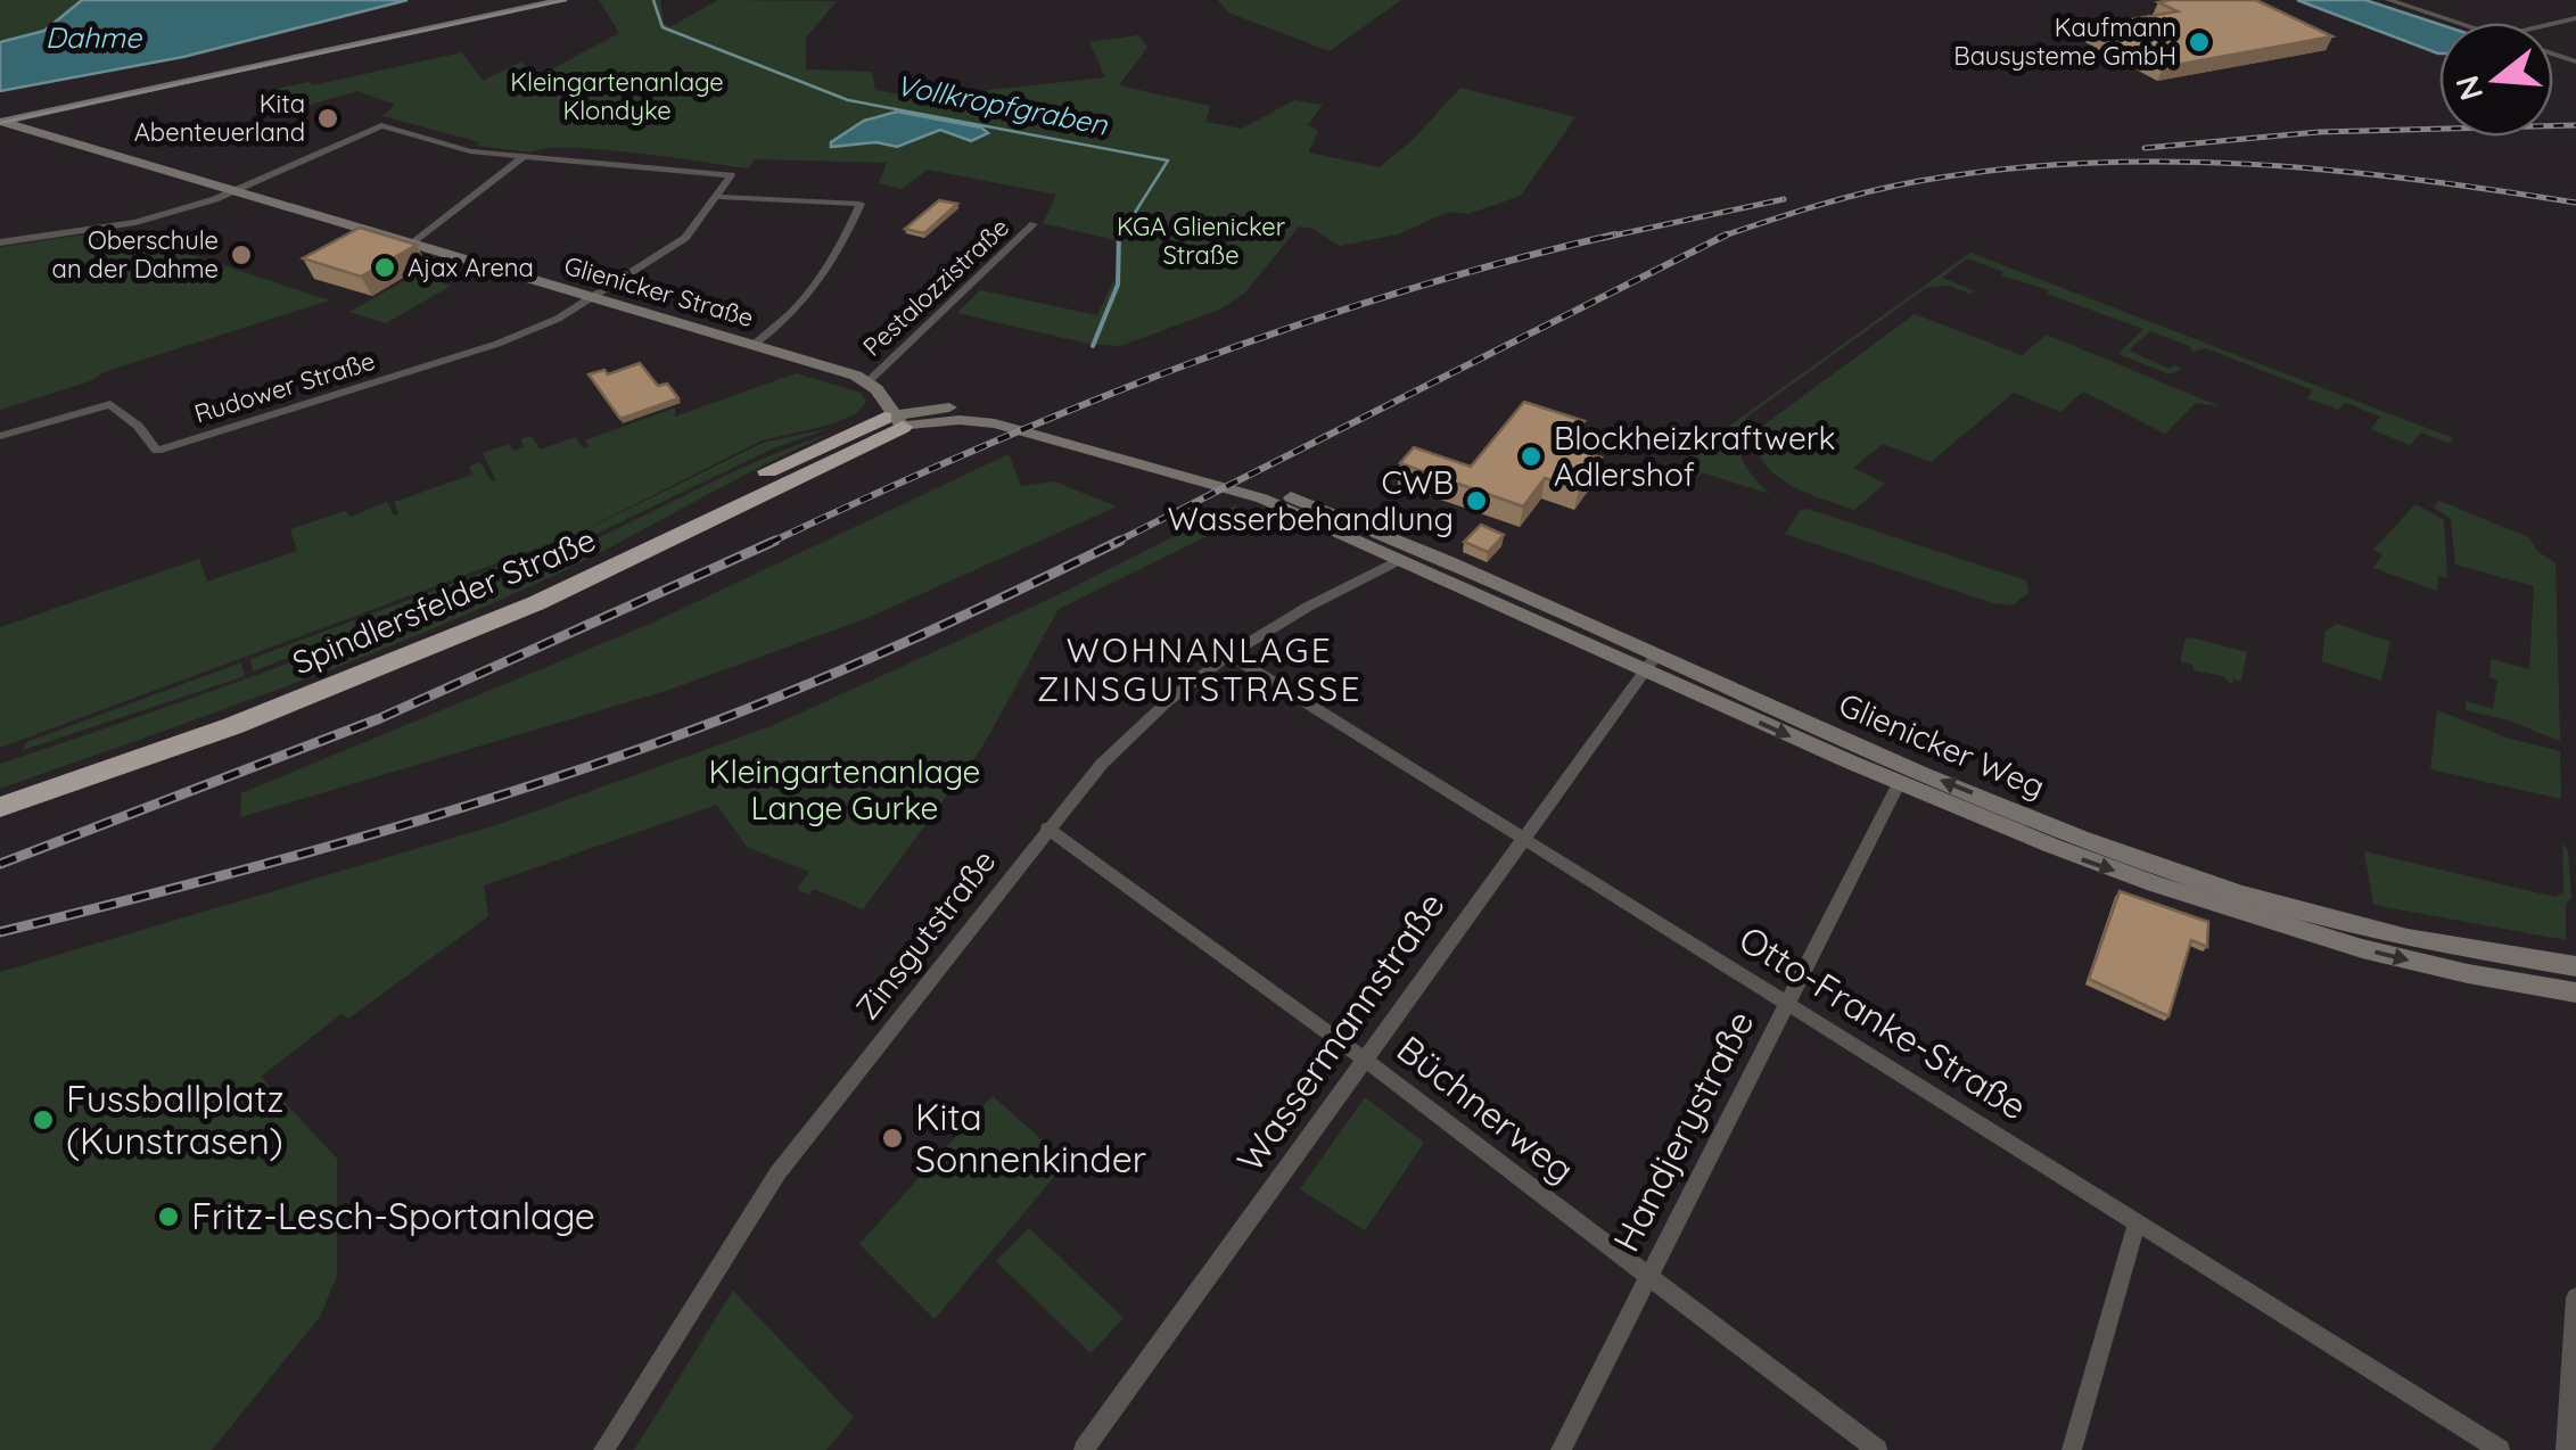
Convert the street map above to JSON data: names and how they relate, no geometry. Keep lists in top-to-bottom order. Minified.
{"streets":{"highway":["Spindlersfelder Straße"],"main road":["Glienicker Straße","Glienicker Weg"],"street":["Pestalozzistraße","Rudower Straße","Zinsgutstraße","Otto-Franke-Straße","Wassermannstraße","Büchnerweg","Handjerystraße"]},"crossings":[["Pestalozzistraße","Glienicker Straße"],["Glienicker Straße","Rudower Straße"],["Spindlersfelder Straße","Glienicker Weg"],["Glienicker Weg","Zinsgutstraße"],["Glienicker Weg","Wassermannstraße"],["Glienicker Weg","Handjerystraße"],["Zinsgutstraße","Otto-Franke-Straße"],["Zinsgutstraße","Büchnerweg"],["Otto-Franke-Straße","Wassermannstraße"],["Otto-Franke-Straße","Handjerystraße"],["Wassermannstraße","Büchnerweg"],["Büchnerweg","Handjerystraße"]],"districts":["WOHNANLAGE ZINSGUTSTRASSE"],"water":["Dahme","Vollkropfgraben"],"parks":["Kleingartenanlage Klondyke","KGA Glienicker Straße","Kleingartenanlage Lange Gurke"],"places":["Kaufmann Bausysteme GmbH","Kita Abenteuerland","Oberschule an der Dahme","Ajax Arena","Blockheizkraftwerk Adlershof","CWB Wasserbehandlung","Fussballplatz (Kunstrasen)","Kita Sonnenkinder","Fritz-Lesch-Sportanlage"],"north":"left"}
